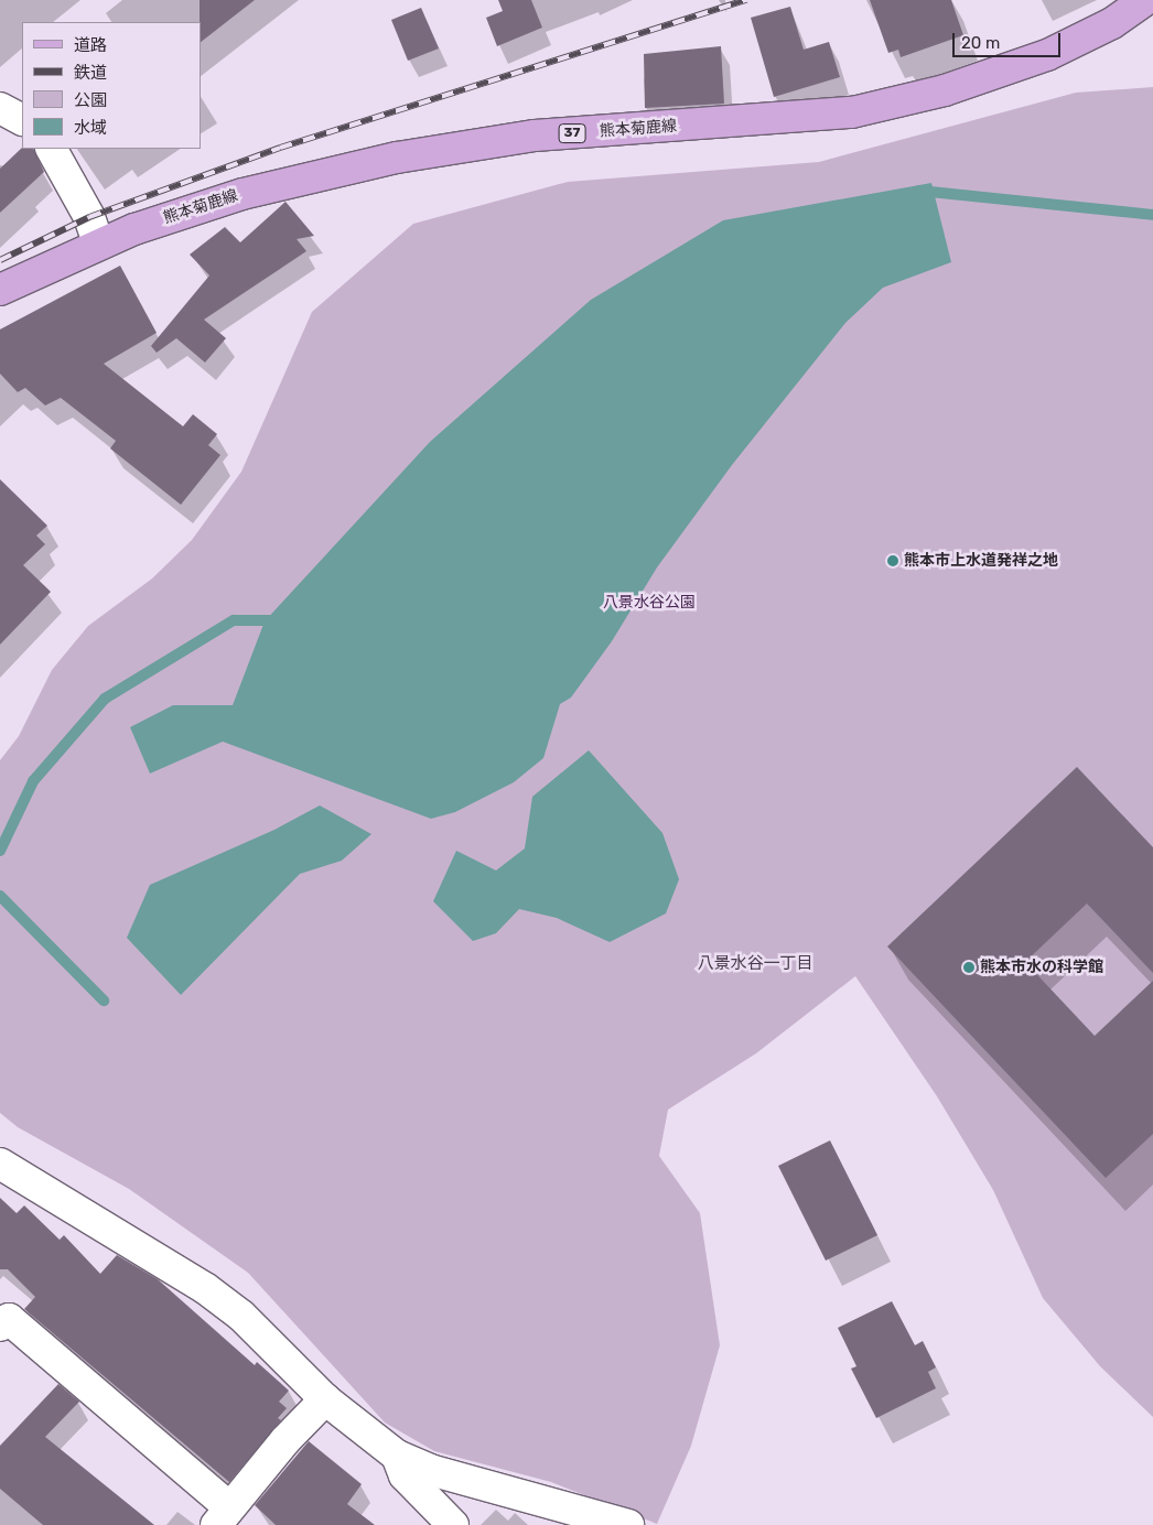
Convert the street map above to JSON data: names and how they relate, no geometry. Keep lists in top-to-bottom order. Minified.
{"streets":{"main road":["熊本菊鹿線","37"]},"districts":["八景水谷一丁目"],"parks":["八景水谷公園"],"places":["熊本市上水道発祥之地","熊本市水の科学館"],"legend":["道路","鉄道","公園","水域"],"scale_bar":"20 m"}
